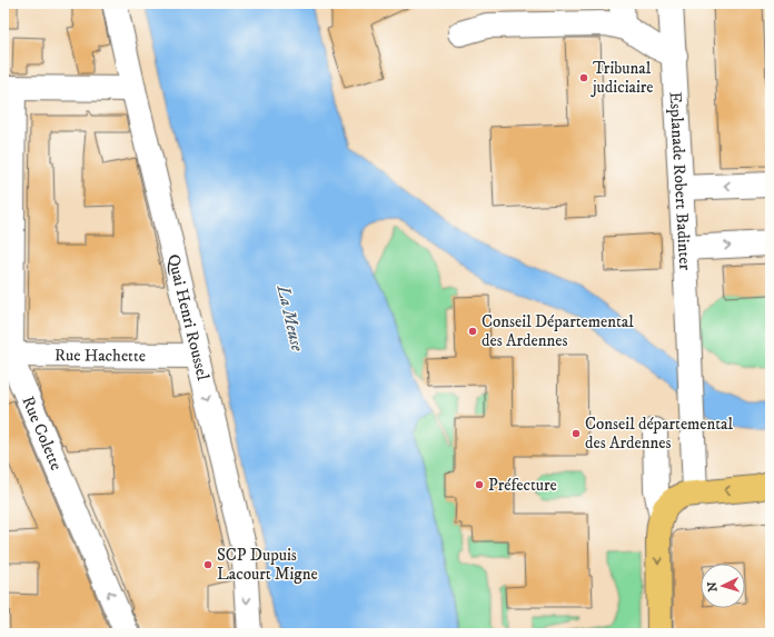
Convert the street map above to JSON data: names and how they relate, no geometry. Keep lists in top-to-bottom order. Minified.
{"streets":{"street":["Esplanade Robert Badinter","Quai Henri Roussel","Rue Hachette","Rue Colette"]},"crossings":[["Quai Henri Roussel","Rue Hachette"],["Rue Hachette","Rue Colette"]],"one_way":["Quai Henri Roussel","Rue Colette"],"water":["La Meuse"],"places":["Tribunal judiciaire","Conseil Départemental des Ardennes","Conseil départemental des Ardennes","Préfecture","SCP Dupuis Lacourt Migne"],"north":"left"}
